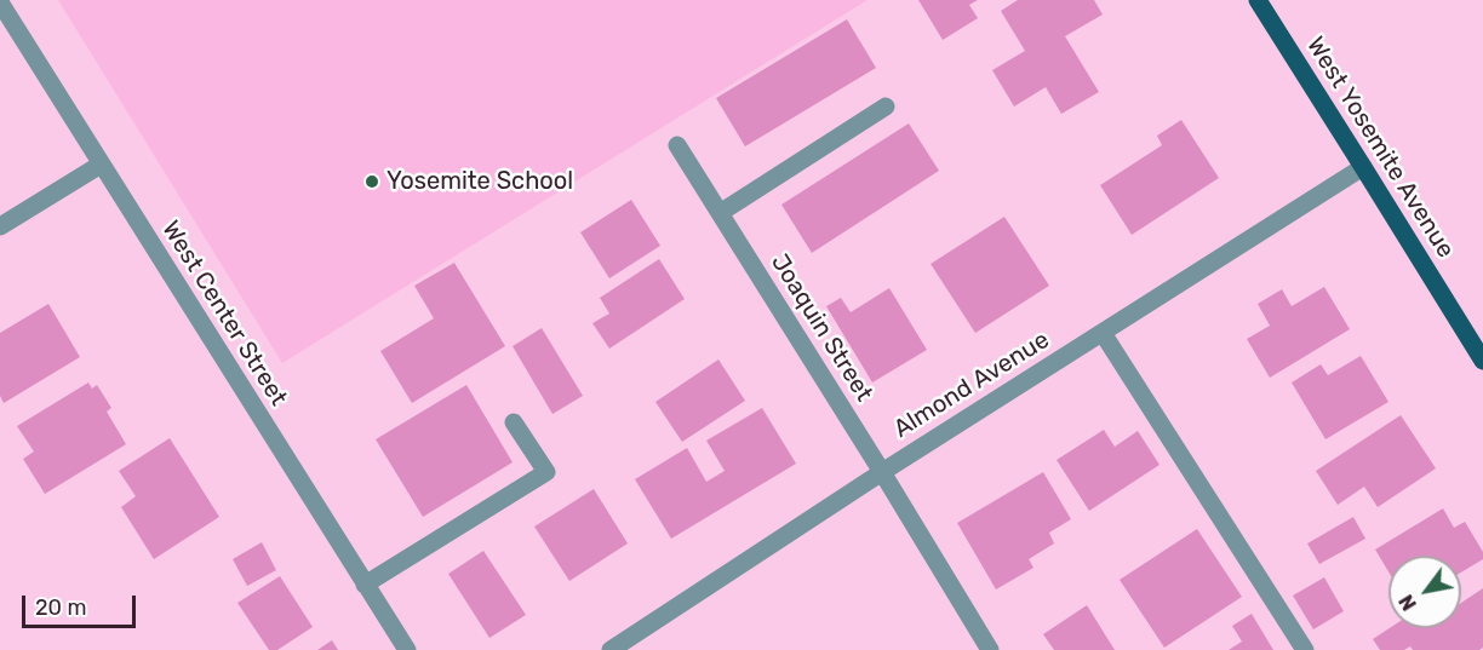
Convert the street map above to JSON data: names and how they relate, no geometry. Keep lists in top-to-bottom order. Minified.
{"streets":{"main road":["West Yosemite Avenue"],"street":["West Center Street","Joaquin Street","Almond Avenue"]},"crossings":[["West Yosemite Avenue","Almond Avenue"],["Joaquin Street","Almond Avenue"]],"places":["Yosemite School"],"scale_bar":"20 m","north":"bottom left"}
